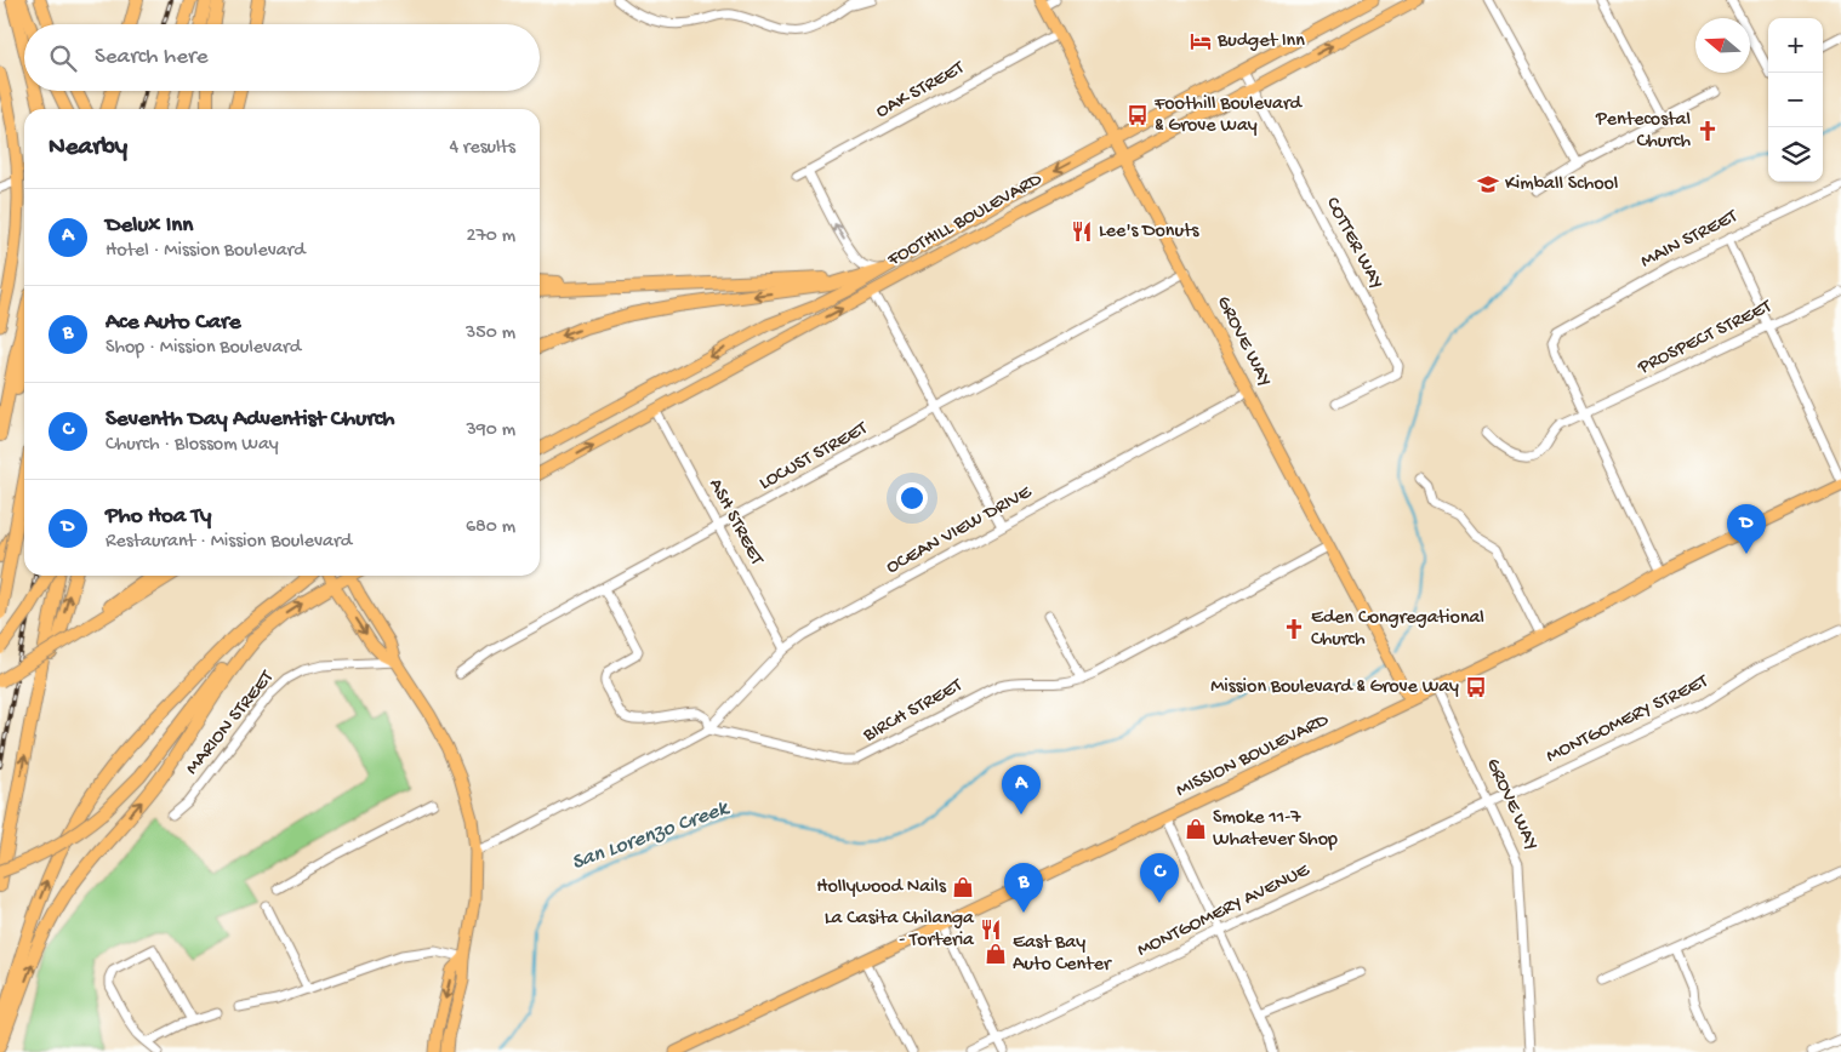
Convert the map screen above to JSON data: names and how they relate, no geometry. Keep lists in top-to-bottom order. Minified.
{"streets":{"main road":["FOOTHILL BOULEVARD","GROVE WAY","MISSION BOULEVARD"],"street":["OAK STREET","MAIN STREET","COTTER WAY","PROSPECT STREET","LOCUST STREET","ASH STREET","OCEAN VIEW DRIVE","BIRCH STREET","MONTGOMERY STREET","MARION STREET","MONTGOMERY AVENUE"]},"crossings":[["OAK STREET","GROVE WAY"],["FOOTHILL BOULEVARD","COTTER WAY"],["FOOTHILL BOULEVARD","GROVE WAY"],["FOOTHILL BOULEVARD","ASH STREET"],["MAIN STREET","PROSPECT STREET"],["GROVE WAY","LOCUST STREET"],["GROVE WAY","OCEAN VIEW DRIVE"],["GROVE WAY","BIRCH STREET"],["GROVE WAY","MONTGOMERY STREET"],["GROVE WAY","MISSION BOULEVARD"],["GROVE WAY","MONTGOMERY AVENUE"],["LOCUST STREET","ASH STREET"],["ASH STREET","OCEAN VIEW DRIVE"],["OCEAN VIEW DRIVE","BIRCH STREET"],["MONTGOMERY STREET","MONTGOMERY AVENUE"]],"water":["San Lorenzo Creek"],"places":{"hotel":["Budget Inn"],"bus stop":["Foothill Boulevard & Grove Way","Mission Boulevard & Grove Way"],"church":["Pentecostal Church","Eden Congregational Church"],"school or university":["Kimball School"],"restaurant":["Lee's Donuts","La Casita Chilanga - Torteria"],"shop":["Smoke 11-7 Whatever Shop","Hollywood Nails","East Bay Auto Center"]},"north":"left","page":{"map_buttons":["+","−"],"search":"Search here","heading":["Nearby","4 results"],"list":[{"mark":"A","name":"Delux Inn","note":"Hotel · Mission Boulevard","value":"270 m"},{"mark":"B","name":"Ace Auto Care","note":"Shop · Mission Boulevard","value":"350 m"},{"mark":"C","name":"Seventh Day Adventist Church","note":"Church · Blossom Way","value":"390 m"},{"mark":"D","name":"Pho Hoa Ty","note":"Restaurant · Mission Boulevard","value":"680 m"}],"pins":["D","A","C","B"]}}
